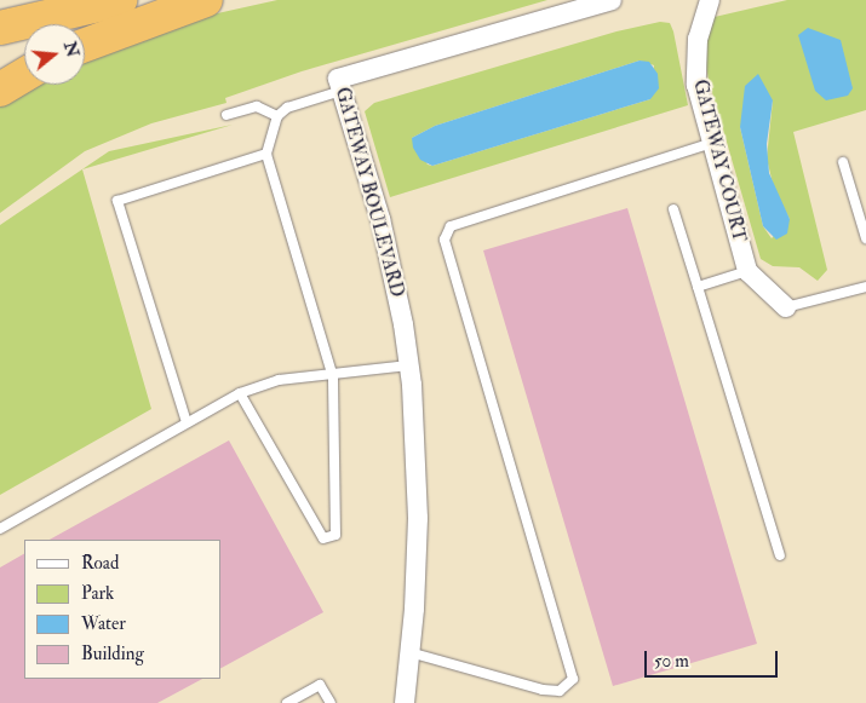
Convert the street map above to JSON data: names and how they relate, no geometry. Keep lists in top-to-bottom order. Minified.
{"streets":{"street":["GATEWAY COURT","GATEWAY BOULEVARD"]},"legend":["Road","Park","Water","Building"],"scale_bar":"50 m","north":"right"}
